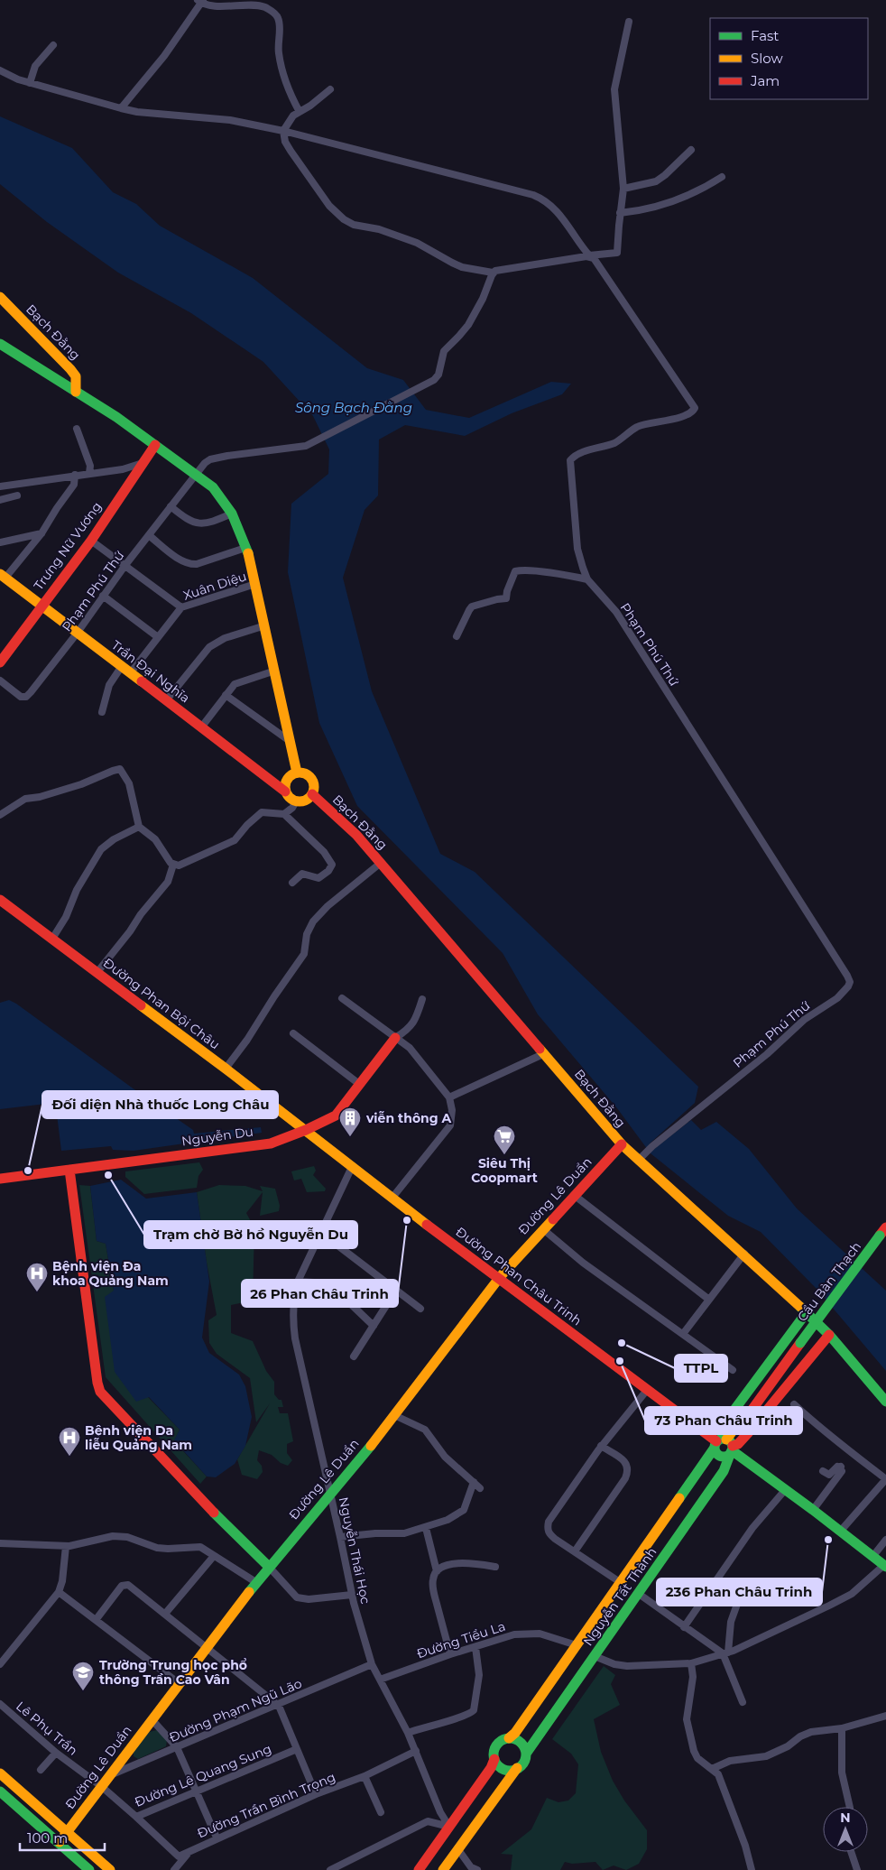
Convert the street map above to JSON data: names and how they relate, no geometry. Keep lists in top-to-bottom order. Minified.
{"streets":{"street":["Bạch Đằng","Trưng Nữ Vương","Xuân Diệu","Phạm Phú Thứ","Trần Đại Nghĩa","Đường Phan Bội Châu","Nguyễn Du","Đường Lê Duẩn","Đường Phan Châu Trinh","Cầu Bàn Thạch","Nguyễn Thái Học","Nguyễn Tất Thành","Đường Tiểu La","Đường Phạm Ngũ Lão","Lê Phụ Trần","Đường Lê Quang Sung","Đường Trần Bình Trọng"]},"crossings":[["Bạch Đằng","Phạm Phú Thứ"],["Bạch Đằng","Trần Đại Nghĩa"],["Bạch Đằng","Đường Lê Duẩn"],["Trưng Nữ Vương","Trần Đại Nghĩa"],["Xuân Diệu","Trần Đại Nghĩa"],["Phạm Phú Thứ","Trần Đại Nghĩa"],["Đường Phan Bội Châu","Nguyễn Du"],["Đường Phan Bội Châu","Đường Phan Châu Trinh"],["Nguyễn Du","Đường Phan Châu Trinh"],["Đường Lê Duẩn","Đường Phan Châu Trinh"],["Đường Lê Duẩn","Nguyễn Thái Học"],["Đường Lê Duẩn","Đường Phạm Ngũ Lão"],["Đường Lê Duẩn","Lê Phụ Trần"],["Đường Lê Duẩn","Đường Lê Quang Sung"],["Đường Phan Châu Trinh","Cầu Bàn Thạch"],["Đường Phan Châu Trinh","Nguyễn Thái Học"],["Đường Phan Châu Trinh","Nguyễn Tất Thành"],["Cầu Bàn Thạch","Nguyễn Tất Thành"],["Nguyễn Thái Học","Đường Tiểu La"],["Nguyễn Thái Học","Đường Phạm Ngũ Lão"],["Nguyễn Thái Học","Đường Trần Bình Trọng"],["Nguyễn Tất Thành","Đường Tiểu La"],["Lê Phụ Trần","Đường Lê Quang Sung"],["Đường Lê Quang Sung","Đường Trần Bình Trọng"]],"water":["Sông Bạch Đằng"],"places":{"building":["viễn thông A"],"supermarket":["Siêu Thị Coopmart"],"other":["Đối diện Nhà thuốc Long Châu","Trạm chờ Bờ hồ Nguyễn Du","26 Phan Châu Trinh","TTPL","73 Phan Châu Trinh","236 Phan Châu Trinh"],"hospital":["Bệnh viện Đa khoa Quảng Nam","Bệnh viện Da liễu Quảng Nam"],"school or university":["Trường Trung học phổ thông Trần Cao Vân"]},"legend":["Fast","Slow","Jam"],"scale_bar":"100 m","north":"top"}
